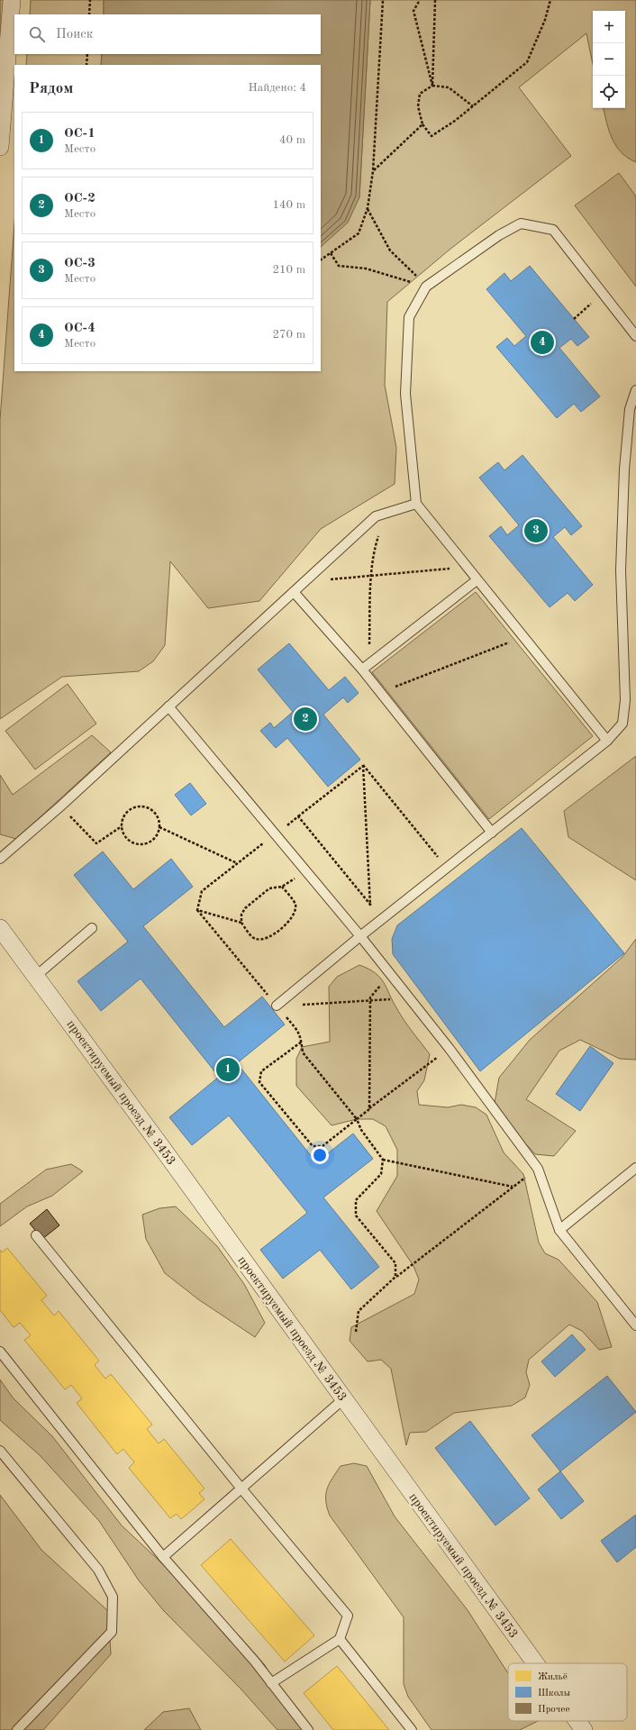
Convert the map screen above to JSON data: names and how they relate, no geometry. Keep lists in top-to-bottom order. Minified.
{"streets":{"street":["проектируемый проезд № 3453"]},"legend":["Жильё","Школы","Прочее"],"page":{"map_buttons":["+","−"],"search":"Поиск","heading":["Рядом","Найдено: 4"],"list":[{"mark":"1","name":"ОС-1","note":"Место","value":"40 m"},{"mark":"2","name":"ОС-2","note":"Место","value":"140 m"},{"mark":"3","name":"ОС-3","note":"Место","value":"210 m"},{"mark":"4","name":"ОС-4","note":"Место","value":"270 m"}],"pins":["4","3","2","1"]}}
